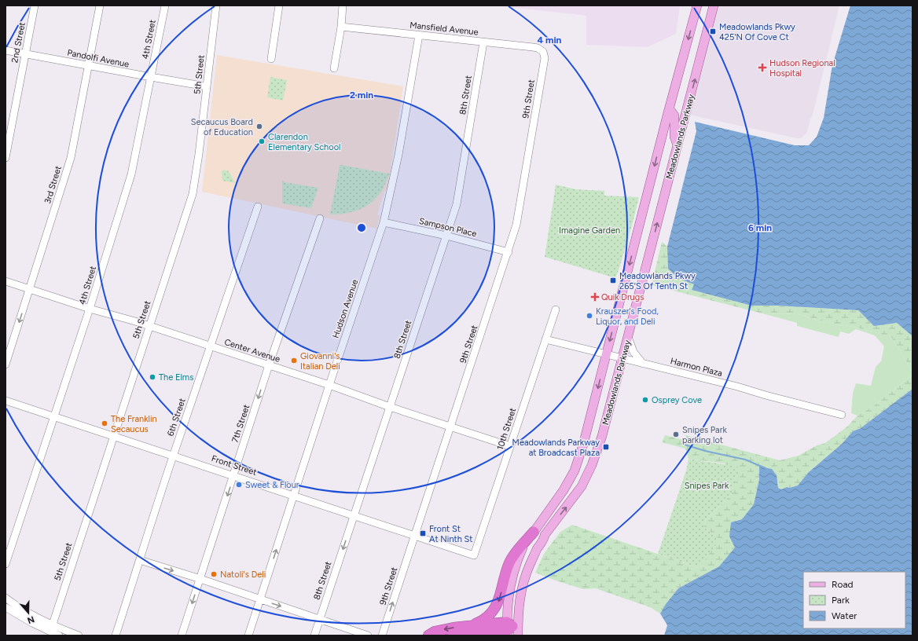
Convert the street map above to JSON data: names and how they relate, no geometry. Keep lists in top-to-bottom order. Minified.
{"streets":{"main road":["Meadowlands Parkway"],"street":["Mansfield Avenue","4th Street","2nd Street","Pandolfi Avenue","5th Street","8th Street","9th Street","3rd Street","Sampson Place","Hudson Avenue","Center Avenue","Harmon Plaza","6th Street","7th Street","10th Street","Front Street"]},"crossings":[["Mansfield Avenue","8th Street"],["Mansfield Avenue","9th Street"],["Mansfield Avenue","Hudson Avenue"],["4th Street","Pandolfi Avenue"],["4th Street","Center Avenue"],["4th Street","Front Street"],["2nd Street","Pandolfi Avenue"],["Pandolfi Avenue","5th Street"],["Pandolfi Avenue","3rd Street"],["5th Street","Center Avenue"],["5th Street","Front Street"],["8th Street","Sampson Place"],["8th Street","Center Avenue"],["8th Street","Front Street"],["9th Street","Sampson Place"],["9th Street","Center Avenue"],["9th Street","Front Street"],["Meadowlands Parkway","Harmon Plaza"],["3rd Street","Center Avenue"],["Sampson Place","Hudson Avenue"],["Hudson Avenue","Center Avenue"],["Hudson Avenue","Front Street"],["Center Avenue","6th Street"],["Center Avenue","7th Street"],["Center Avenue","10th Street"],["Harmon Plaza","10th Street"],["6th Street","Front Street"],["7th Street","Front Street"],["10th Street","Front Street"]],"one_way":["7th Street"],"parks":["Imagine Garden","Snipes Park"],"places":{"transit":["Meadowlands Pkwy 425'N Of Cove Ct","Meadowlands Pkwy 265'S Of Tenth St","Meadowlands Parkway at Broadcast Plaza","Front St At Ninth St"],"health":["Hudson Regional Hospital","Quik Drugs"],"other":["Secaucus Board of Education","Clarendon Elementary School","Krauszer's Food, Liquor, and Deli","Giovanni's Italian Deli","The Elms","Osprey Cove","The Franklin Secaucus","Snipes Park parking lot","Sweet & Flour","Natoli's Deli"]},"legend":["Road","Park","Water"],"north":"bottom","rings":["4 min","2 min","6 min"]}
